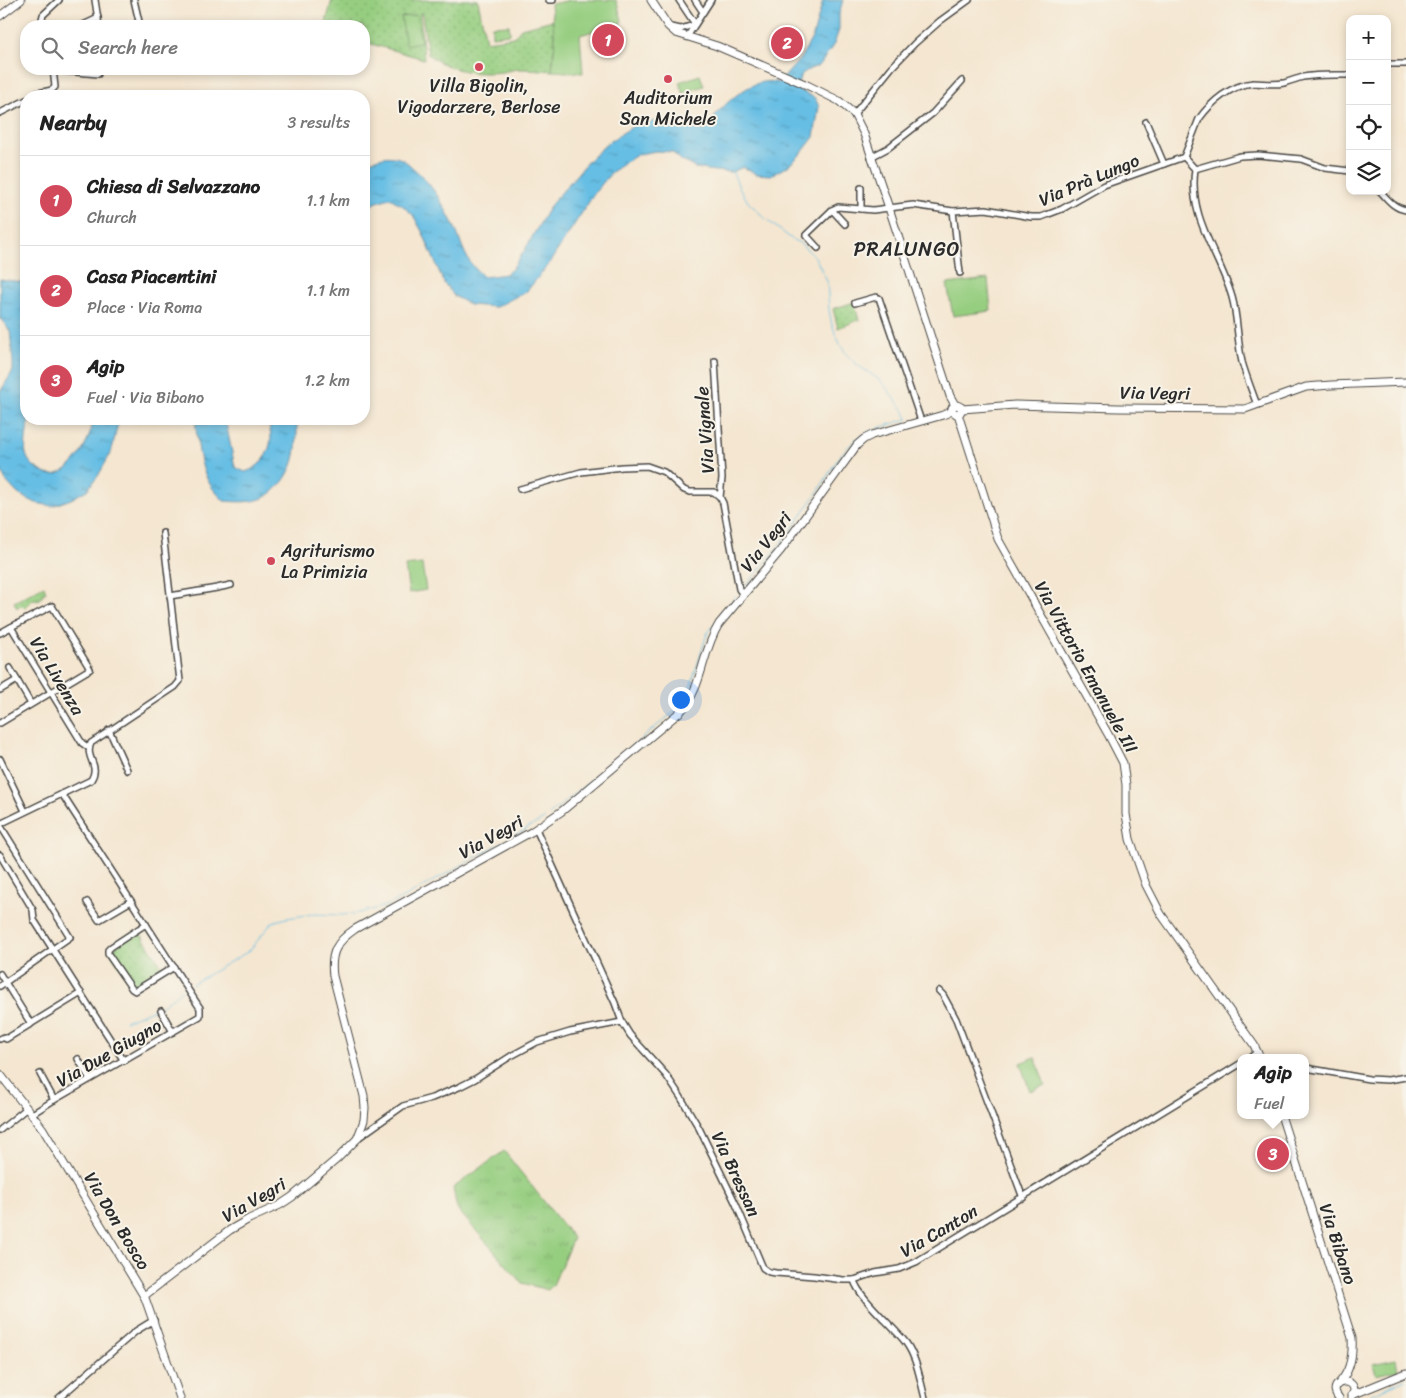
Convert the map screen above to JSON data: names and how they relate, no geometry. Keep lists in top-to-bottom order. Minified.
{"streets":{"street":["Via Prà Lungo","Via Vegri","Via Vignale","Via Vittorio Emanuele III","Via Livenza","Via Due Giugno","Via Bressan","Via Don Bosco","Via Canton","Via Bibano"]},"crossings":[["Via Prà Lungo","Via Vittorio Emanuele III"],["Via Vegri","Via Vignale"],["Via Vegri","Via Vittorio Emanuele III"],["Via Vegri","Via Bressan"],["Via Vegri","Via Don Bosco"],["Via Due Giugno","Via Don Bosco"],["Via Bressan","Via Canton"]],"districts":["PRALUNGO"],"places":["Villa Bigolin, Vigodarzere, Berlose","Auditorium San Michele","Agriturismo La Primizia"],"page":{"map_buttons":["+","−"],"search":"Search here","pins":["1","2","3"],"heading":["Nearby","3 results"],"list":[{"mark":"1","name":"Chiesa di Selvazzano","note":"Church","value":"1.1 km"},{"mark":"2","name":"Casa Piacentini","note":"Place · Via Roma","value":"1.1 km"},{"mark":"3","name":"Agip","note":"Fuel · Via Bibano","value":"1.2 km"}],"popup":["Agip","Fuel"]}}
